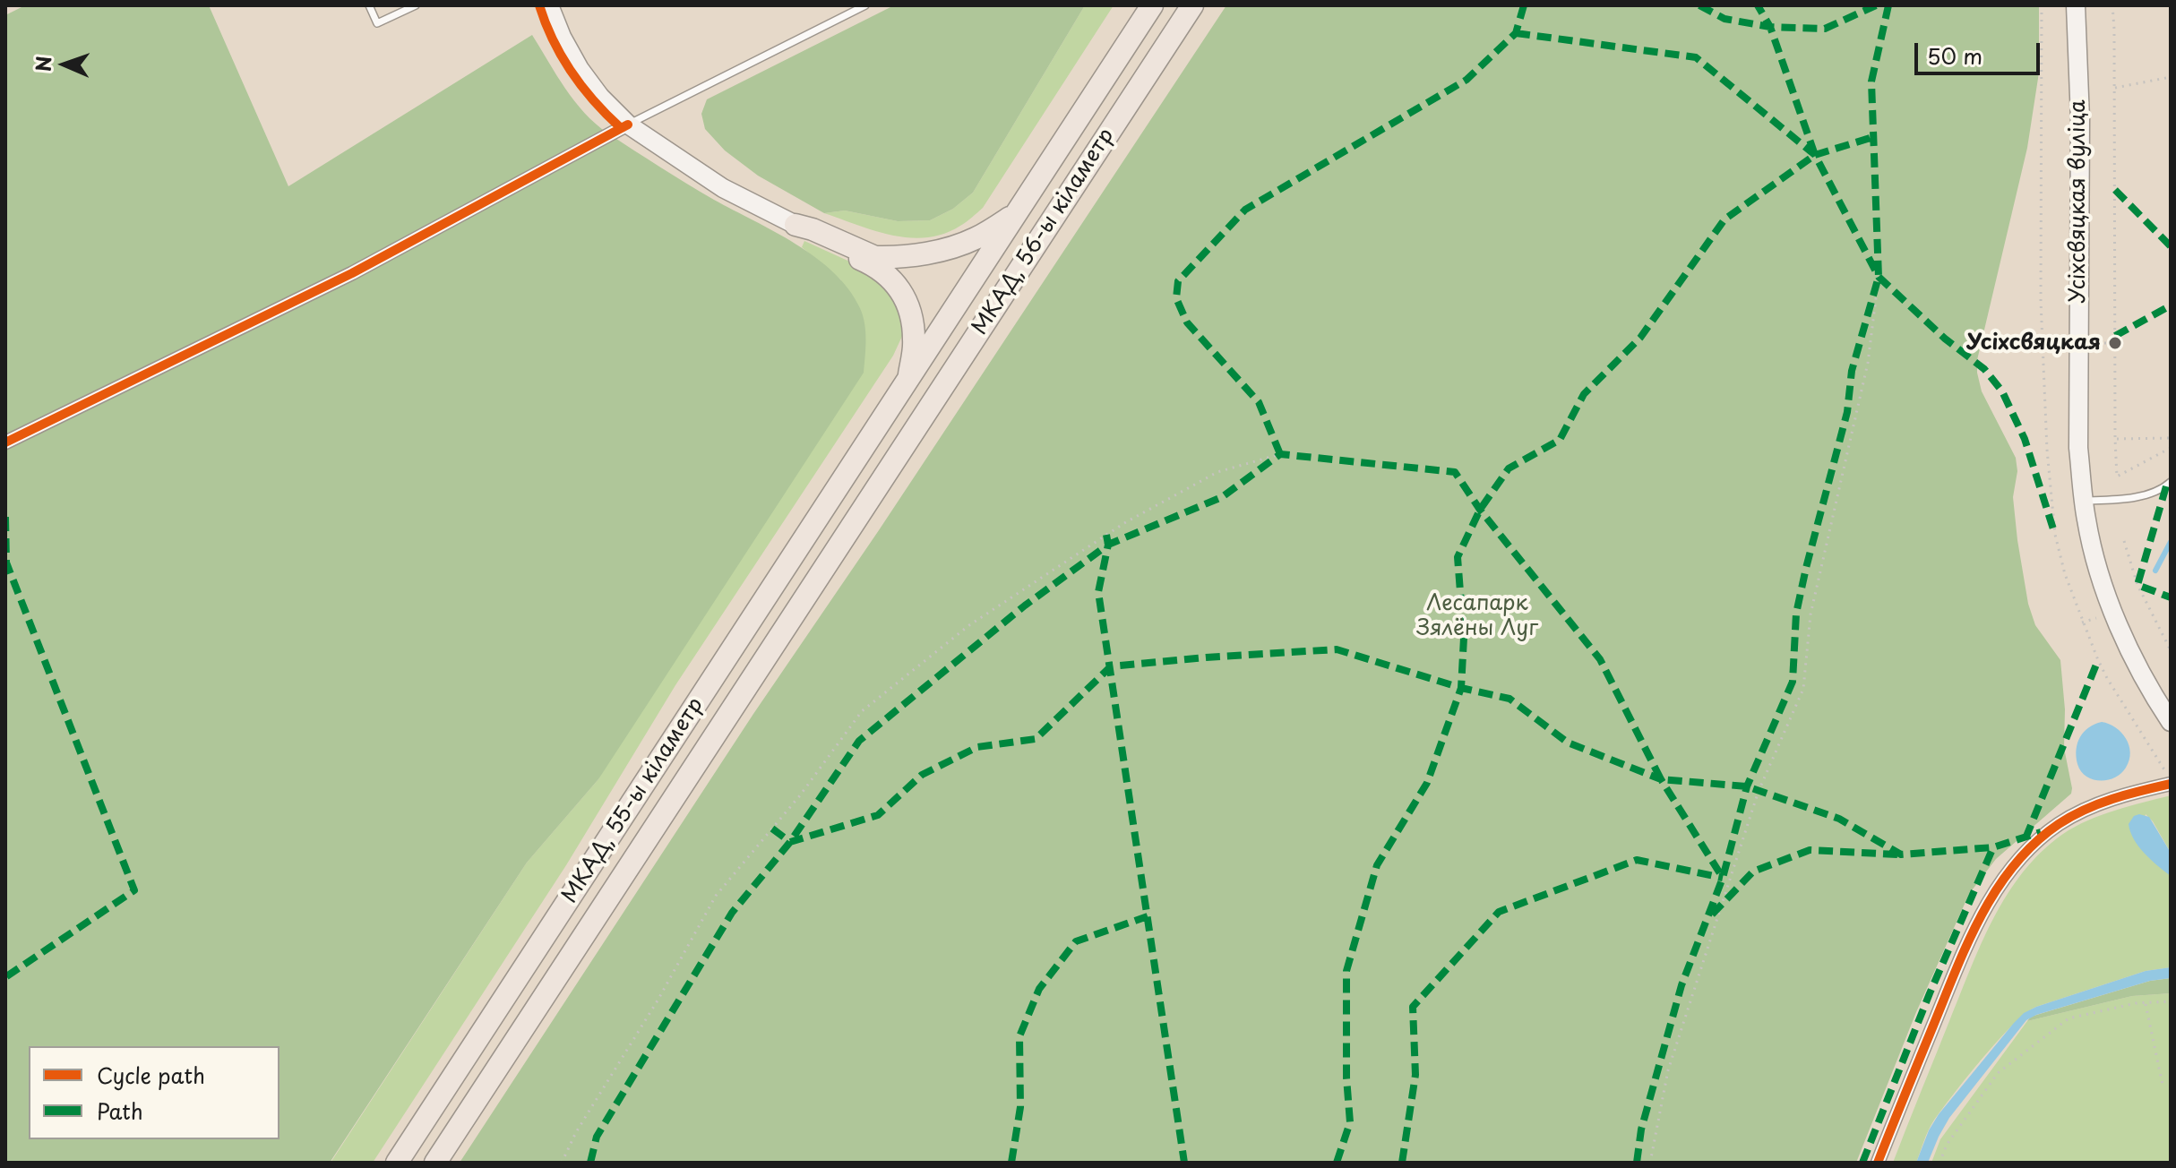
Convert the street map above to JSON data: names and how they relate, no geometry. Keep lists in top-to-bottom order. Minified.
{"streets":{"highway":["МКАД, 56-ы кіламетр","МКАД, 55-ы кіламетр"],"main road":["Усіхсвяцкая вуліца"]},"crossings":[["МКАД, 56-ы кіламетр","МКАД, 55-ы кіламетр"]],"parks":["Лесапарк Зялёны Луг"],"places":["Усіхсвяцкая"],"legend":["Cycle path","Path"],"scale_bar":"50 m","north":"left"}
